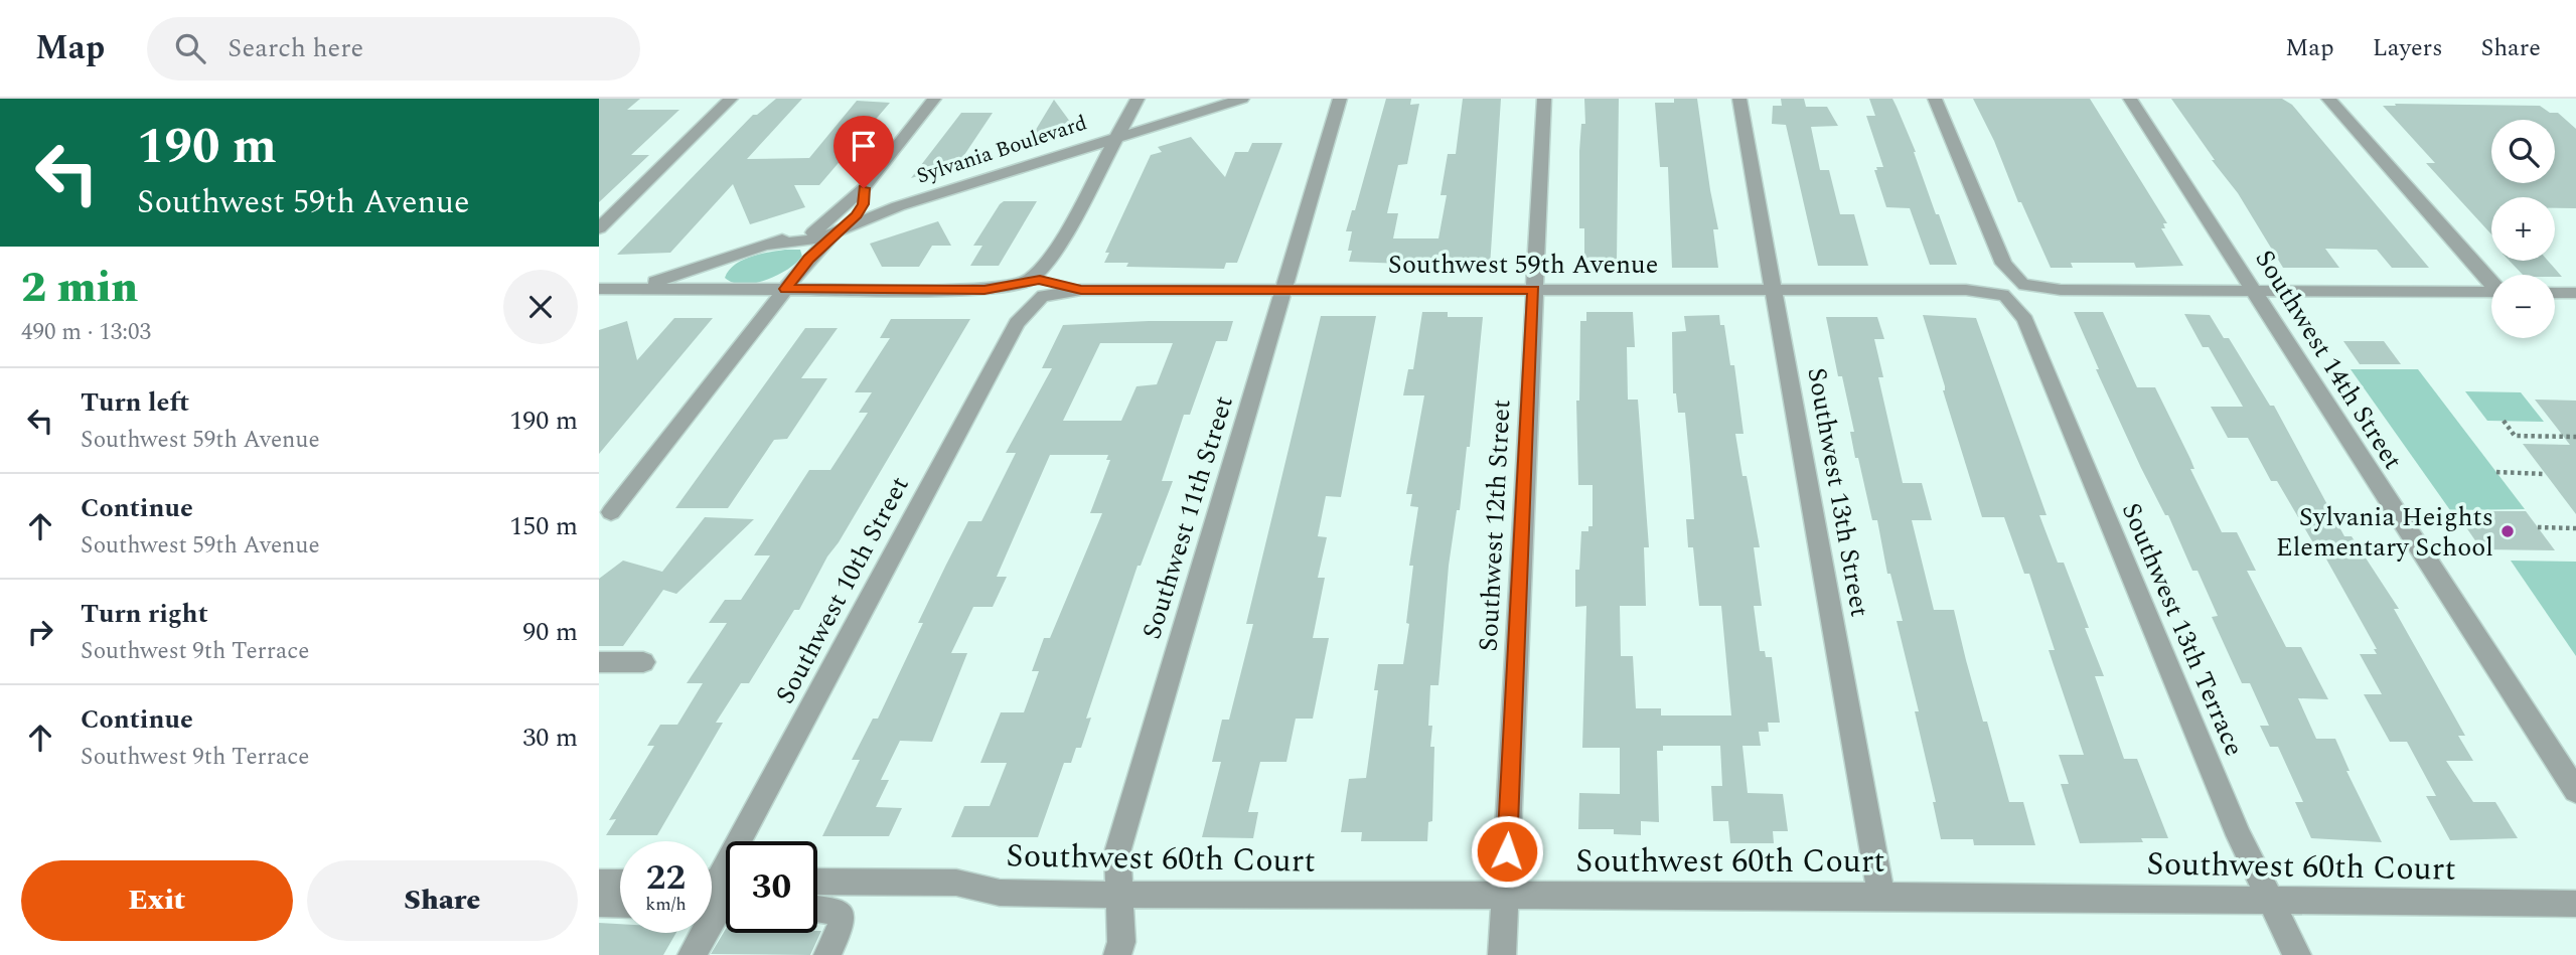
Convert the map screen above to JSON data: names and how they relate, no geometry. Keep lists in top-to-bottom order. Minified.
{"streets":{"street":["Sylvania Boulevard","Southwest 59th Avenue","Southwest 14th Street","Southwest 13th Street","Southwest 11th Street","Southwest 12th Street","Southwest 10th Street","Southwest 13th Terrace","Southwest 60th Court"]},"crossings":[["Southwest 59th Avenue","Southwest 13th Street"],["Southwest 59th Avenue","Southwest 11th Street"],["Southwest 59th Avenue","Southwest 12th Street"],["Southwest 59th Avenue","Southwest 10th Street"],["Southwest 59th Avenue","Southwest 13th Terrace"],["Southwest 13th Street","Southwest 60th Court"],["Southwest 11th Street","Southwest 60th Court"],["Southwest 12th Street","Southwest 60th Court"],["Southwest 13th Terrace","Southwest 60th Court"]],"places":["Sylvania Heights Elementary School"],"page":{"header":"Map","search":"Search here","nav":["Map","Layers","Share"],"turn":["190 m","Southwest 59th Avenue"],"map_buttons":["+","−"],"heading":["2 min","490 m · 13:03"],"list":[{"name":"Turn left","note":"Southwest 59th Avenue","value":"190 m"},{"name":"Continue","note":"Southwest 59th Avenue","value":"150 m"},{"name":"Turn right","note":"Southwest 9th Terrace","value":"90 m"},{"name":"Continue","note":"Southwest 9th Terrace","value":"30 m"}],"speed":"22 km/h","limit":"30","buttons":["Exit","Share"]}}
